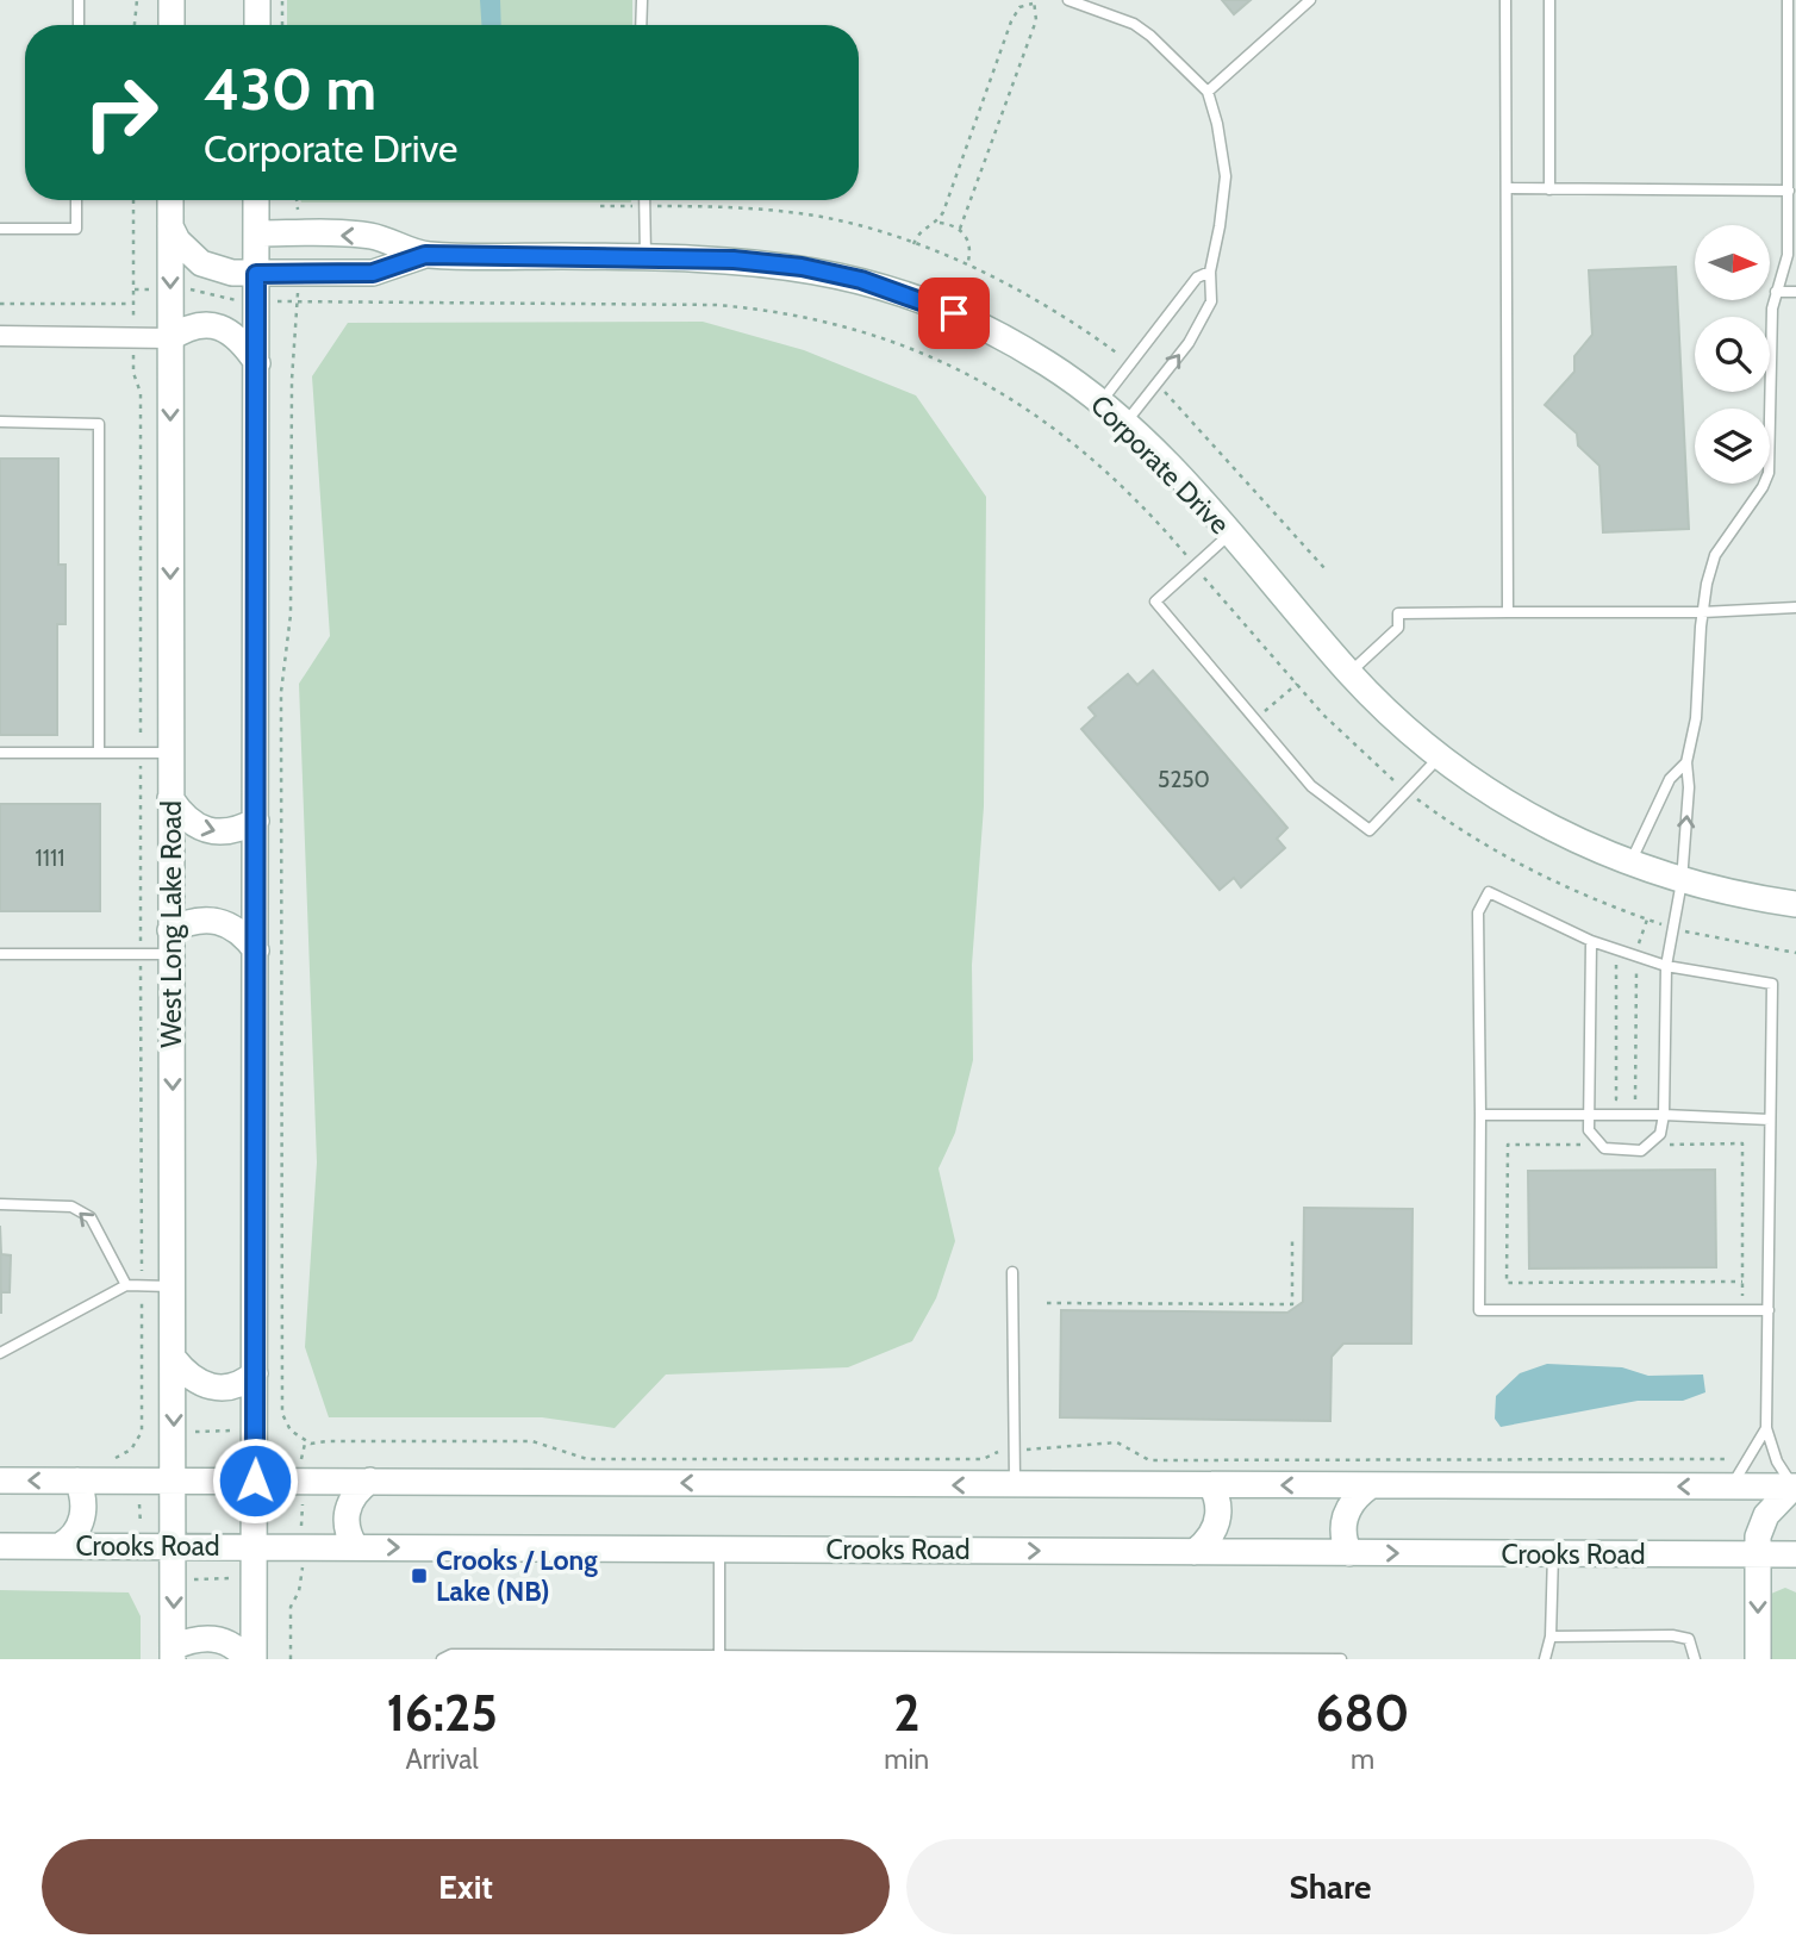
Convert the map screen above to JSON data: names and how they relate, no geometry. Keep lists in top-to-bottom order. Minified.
{"streets":{"main road":["Corporate Drive","West Long Lake Road","Crooks Road"]},"crossings":[["Corporate Drive","West Long Lake Road"],["West Long Lake Road","Crooks Road"]],"places":{"transit":["Crooks / Long Lake (NB)"]},"house_numbers":["5250","1111"],"north":"right","page":{"turn":["430 m","Corporate Drive"],"eta":["16:25","Arrival","2","min","680","m"],"buttons":["Exit","Share"]}}
